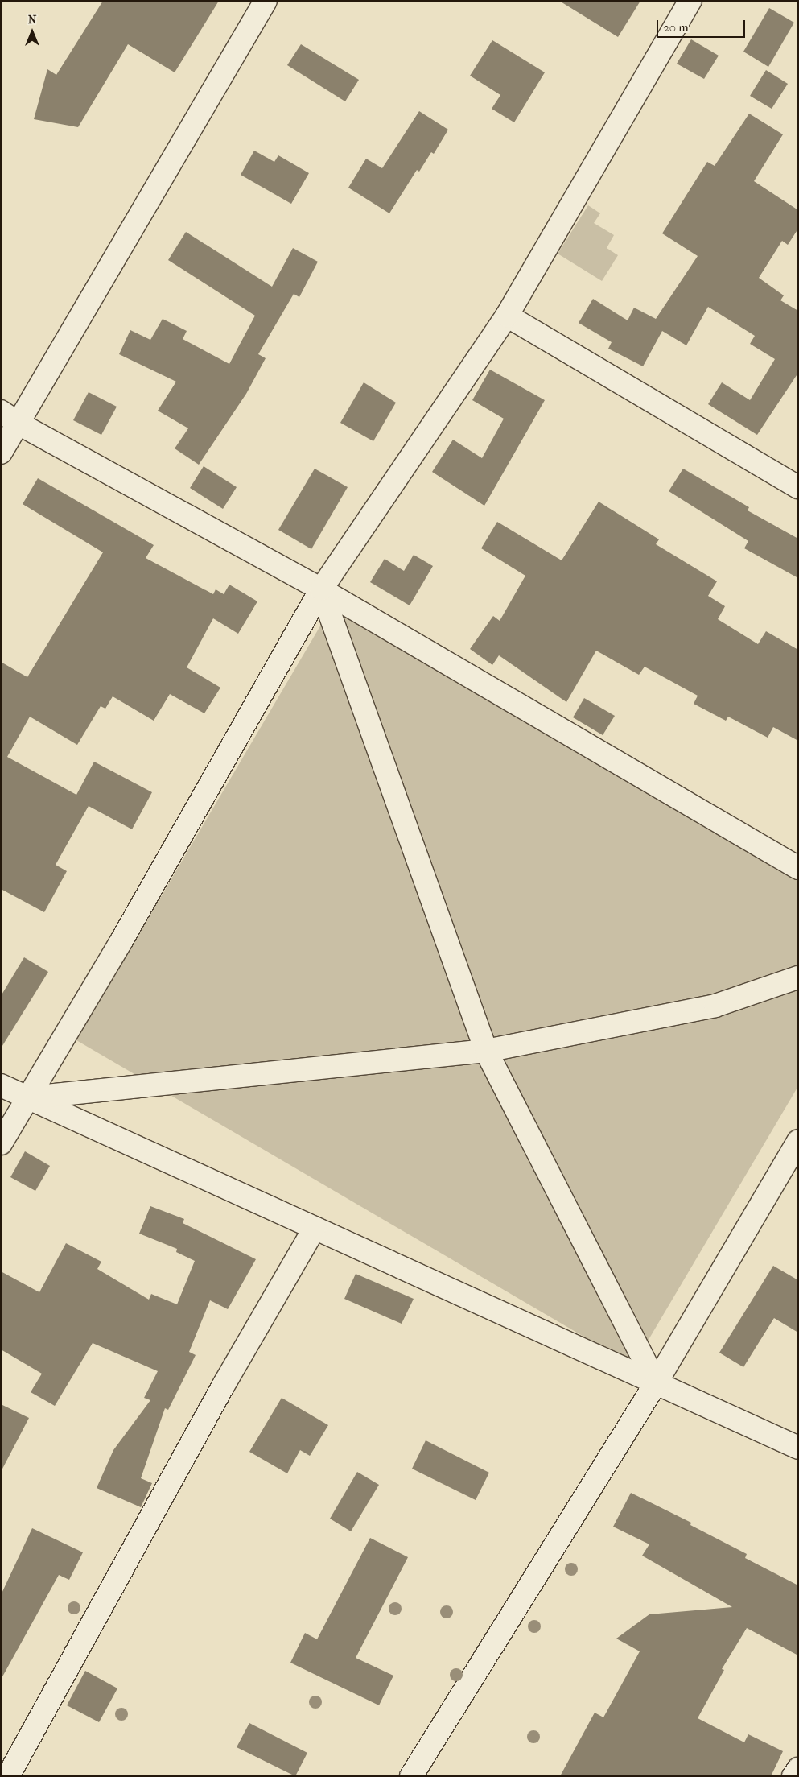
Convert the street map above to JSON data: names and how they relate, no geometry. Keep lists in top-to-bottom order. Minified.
{"scale_bar":"20 m","north":"top"}
